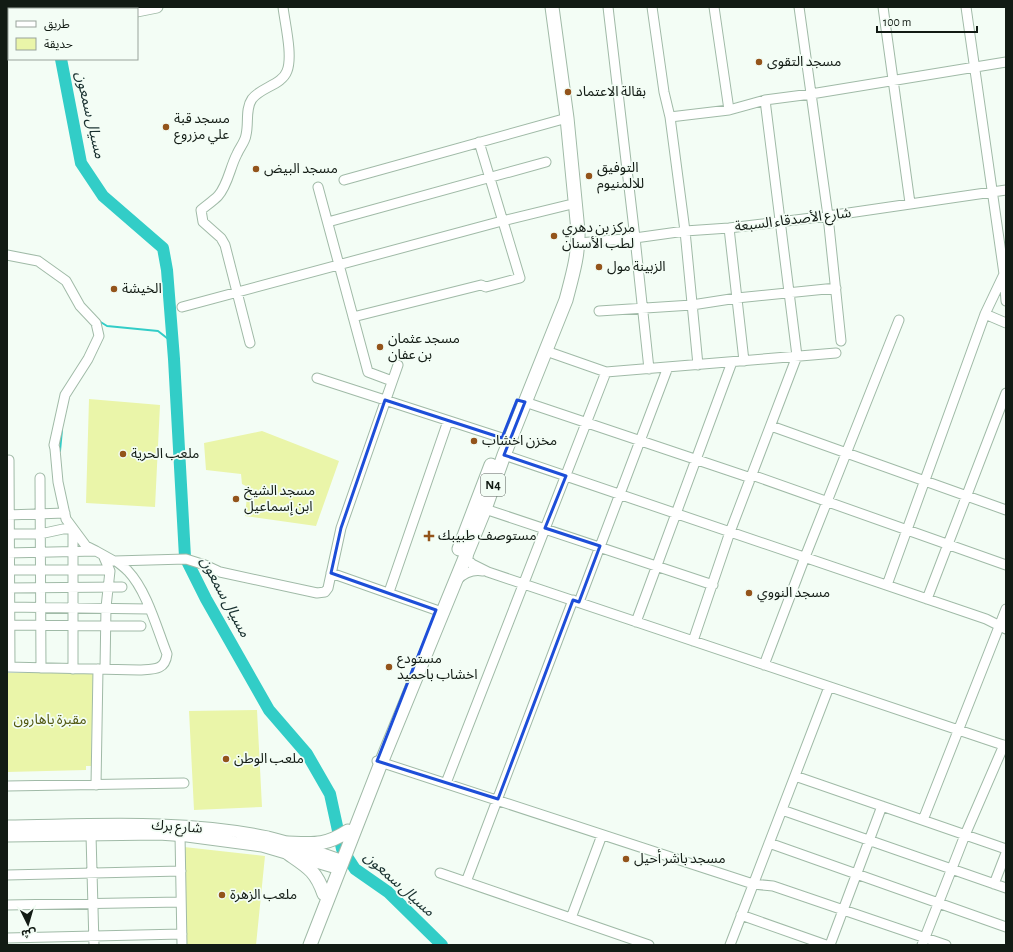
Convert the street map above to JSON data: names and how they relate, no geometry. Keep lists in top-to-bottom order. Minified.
{"streets":{"highway":["N4"],"main road":["شارع برك"],"street":["شارع الأصدقاء السبعة"]},"crossings":[["شارع الأصدقاء السبعة","N4"],["N4","شارع برك"]],"water":["مسيال سمعون"],"parks":["مقبرة باهارون"],"places":{"other":["مسجد التقوى","بقالة الاعتماد","مسجد قبة علي مزروع","مسجد البيض","التوفيق للالمنيوم","مركز بن دهري لطب الأسنان","الزبينة مول","الخيشة","مسجد عثمان بن عفان","مخزن اخشاب","ملعب الحرية","مسجد الشيخ ابن إسماعيل","مسجد النووي","مستودع اخشاب باحميد","ملعب الوطن","مسجد باشر أحيل","ملعب الزهرة"],"health":["مستوصف طبيبك"]},"legend":["طريق","حديقة"],"scale_bar":"100 m","north":"bottom"}
